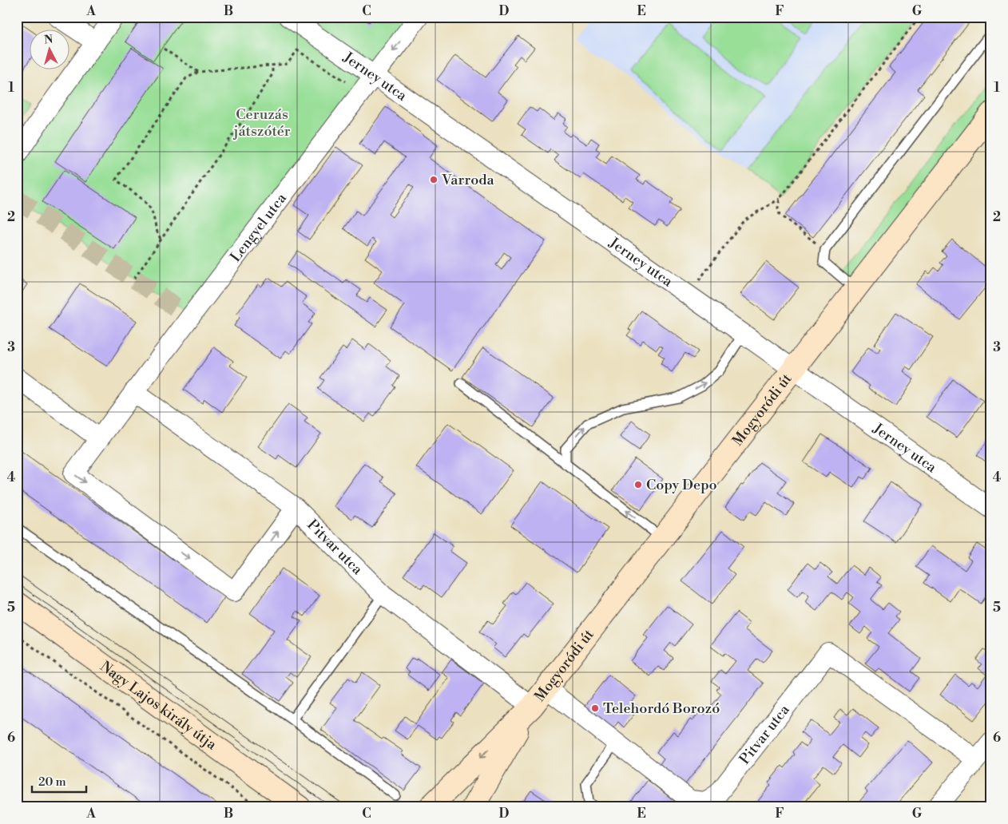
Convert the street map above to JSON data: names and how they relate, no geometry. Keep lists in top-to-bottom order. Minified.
{"streets":{"street":["Jerney utca","Lengyel utca","Mogyoródi út","Pitvar utca","Nagy Lajos király útja"]},"crossings":[["Jerney utca","Lengyel utca"],["Jerney utca","Mogyoródi út"],["Lengyel utca","Pitvar utca"],["Mogyoródi út","Pitvar utca"]],"parks":["Ceruzás játszótér"],"places":["Varroda","Copy Depo","Telehordó Borozó"],"scale_bar":"20 m","north":"top","grid":{"columns":["A","B","C","D","E","F","G"],"rows":["1","2","3","4","5","6"]}}
